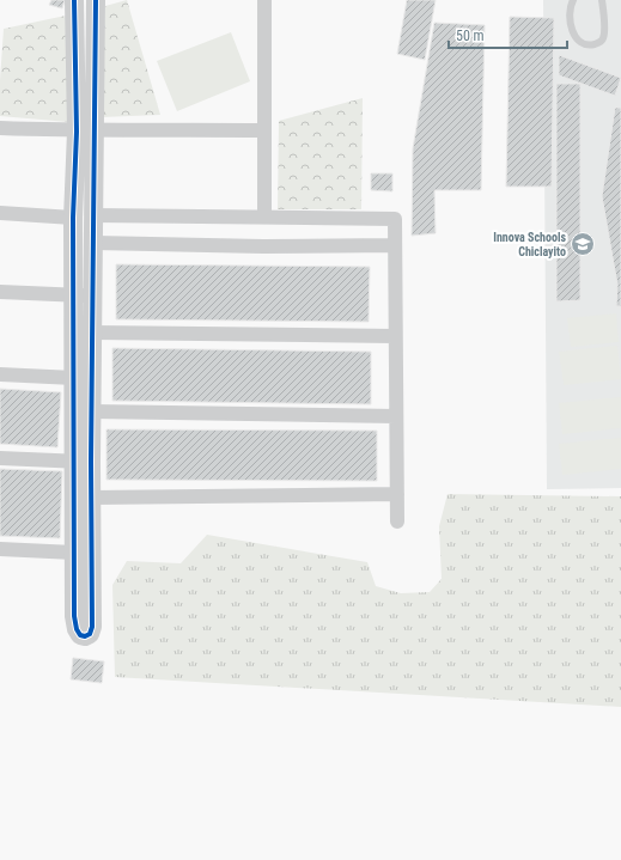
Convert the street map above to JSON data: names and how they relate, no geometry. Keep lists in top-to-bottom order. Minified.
{"places":{"school or university":["Innova Schools Chiclayito"]},"scale_bar":"50 m"}
